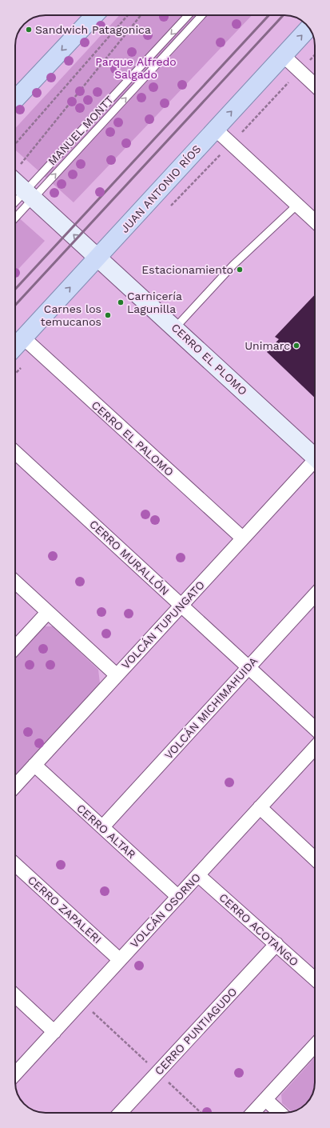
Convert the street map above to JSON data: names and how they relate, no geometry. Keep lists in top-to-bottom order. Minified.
{"streets":{"main road":["JUAN ANTONIO RÍOS"],"street":["CERRO EL PLOMO","CERRO EL PALOMO","CERRO MURALLÓN","VOLCÁN TUPUNGATO","VOLCÁN MICHIMAHUIDA","CERRO ALTAR","CERRO ZAPALERI","VOLCÁN OSORNO","CERRO ACOTANGO","CERRO PUNTIAGUDO"],"lane":["MANUEL MONTT"]},"crossings":[["MANUEL MONTT","CERRO EL PLOMO"],["JUAN ANTONIO RÍOS","CERRO EL PLOMO"],["JUAN ANTONIO RÍOS","CERRO EL PALOMO"],["CERRO EL PALOMO","VOLCÁN TUPUNGATO"],["CERRO MURALLÓN","VOLCÁN TUPUNGATO"],["CERRO MURALLÓN","VOLCÁN MICHIMAHUIDA"],["VOLCÁN TUPUNGATO","CERRO ALTAR"],["VOLCÁN MICHIMAHUIDA","CERRO ALTAR"],["CERRO ALTAR","VOLCÁN OSORNO"],["CERRO ZAPALERI","VOLCÁN OSORNO"],["VOLCÁN OSORNO","CERRO ACOTANGO"],["CERRO ACOTANGO","CERRO PUNTIAGUDO"]],"one_way":["JUAN ANTONIO RÍOS"],"parks":["Parque Alfredo Salgado"],"places":["Sandwich Patagonica","Estacionamiento","Carnicería Lagunilla","Carnes los temucanos","Unimarc"]}
